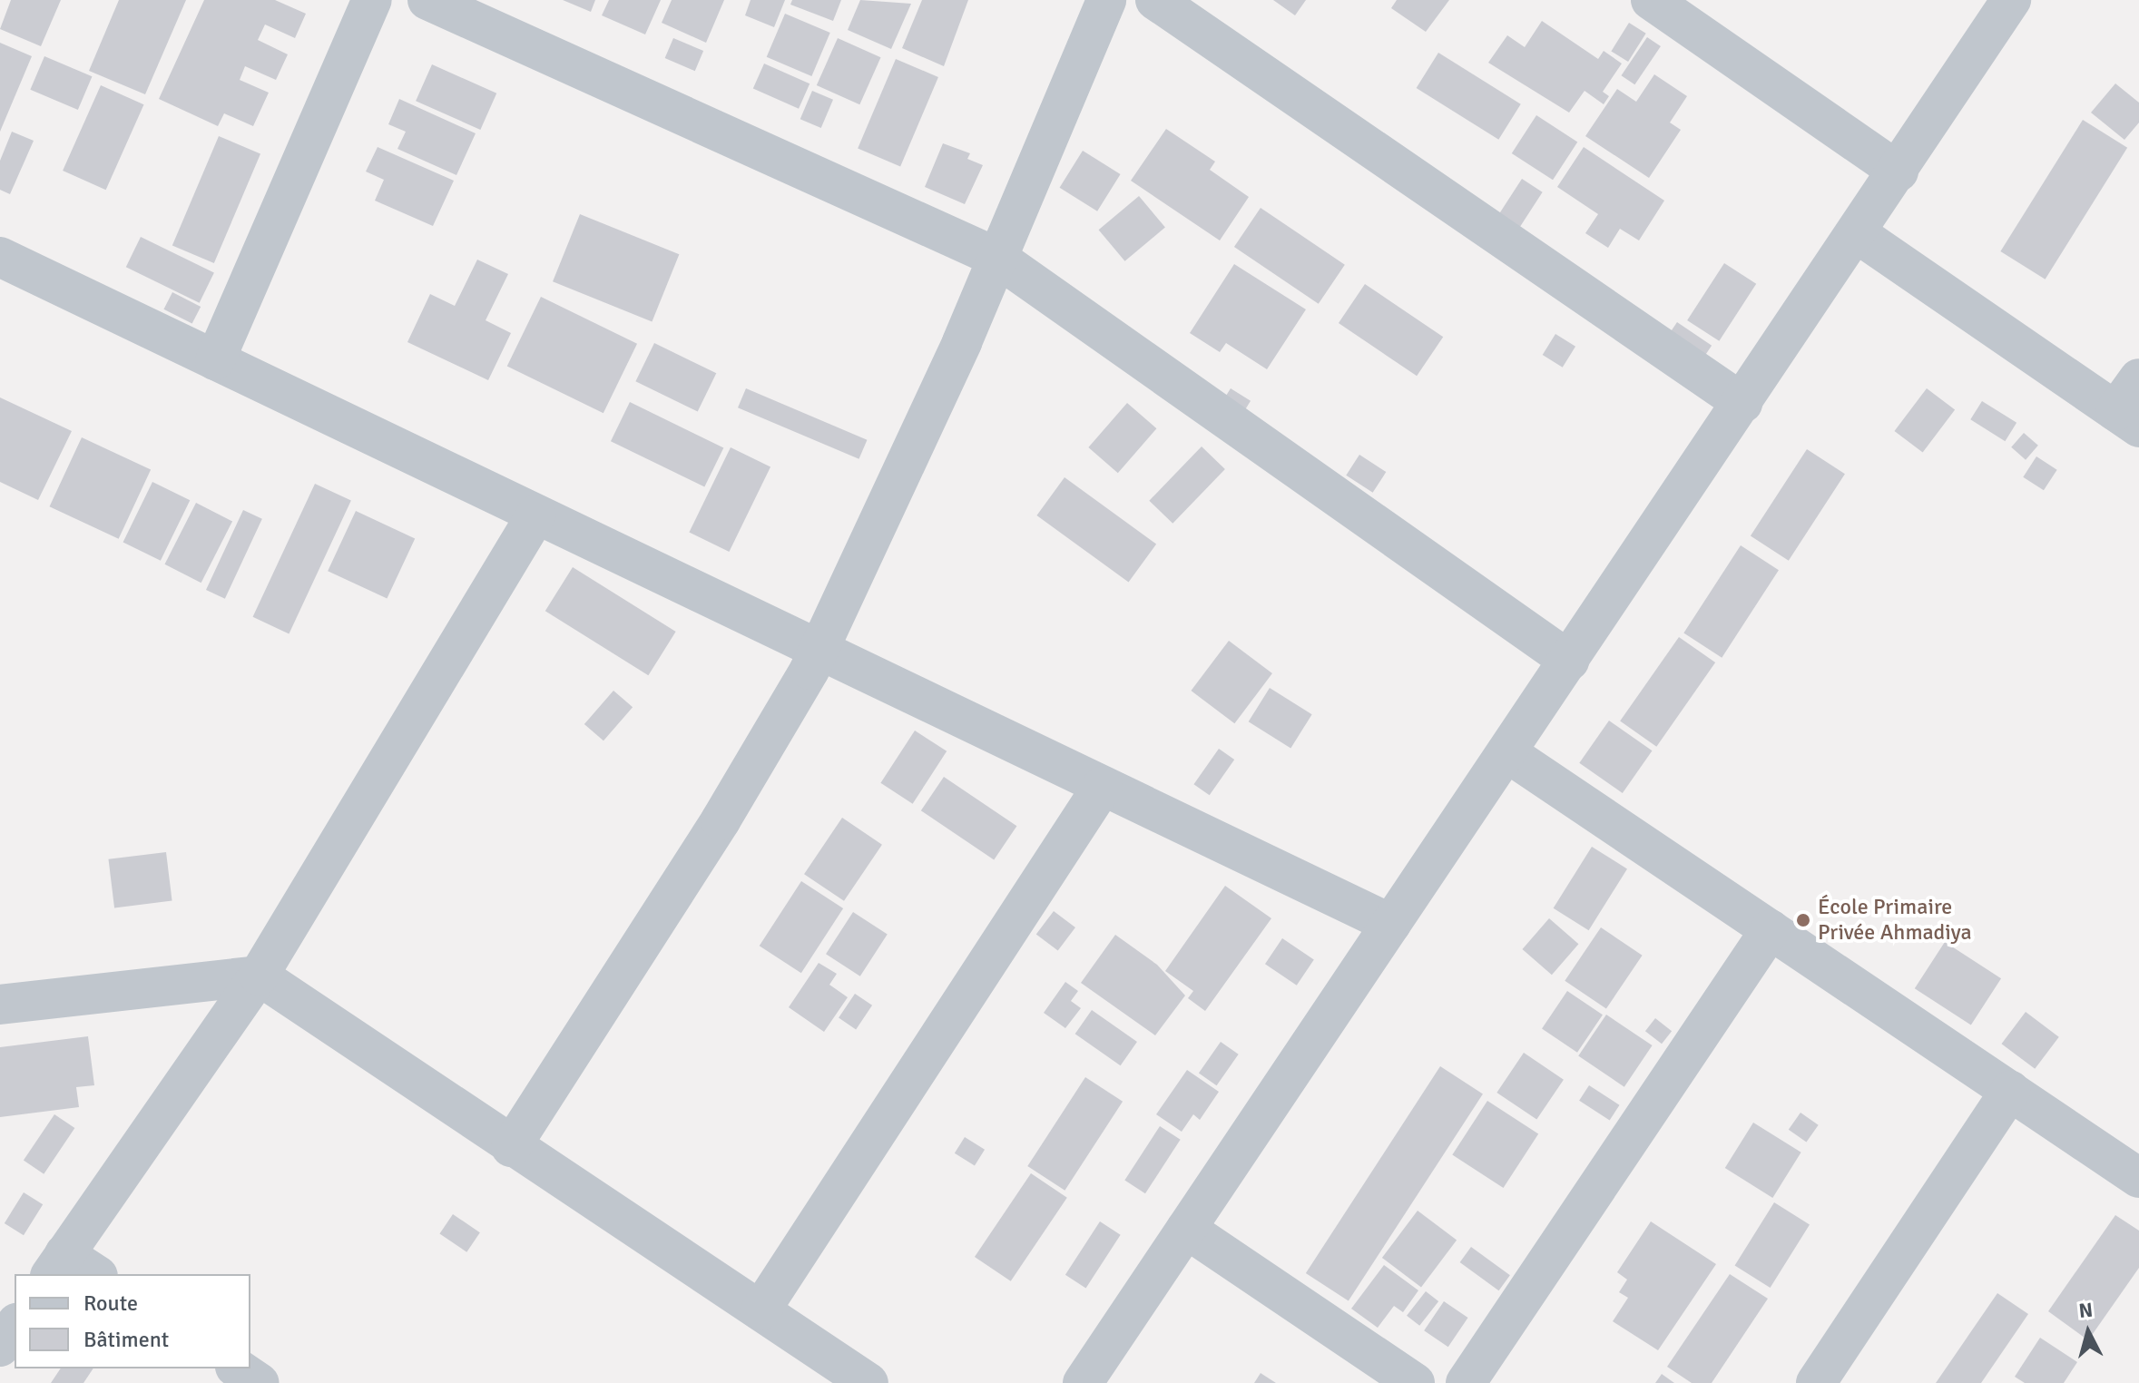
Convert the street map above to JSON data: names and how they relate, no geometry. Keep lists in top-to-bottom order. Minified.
{"places":["École Primaire Privée Ahmadiya"],"legend":["Route","Bâtiment"],"north":"top"}
